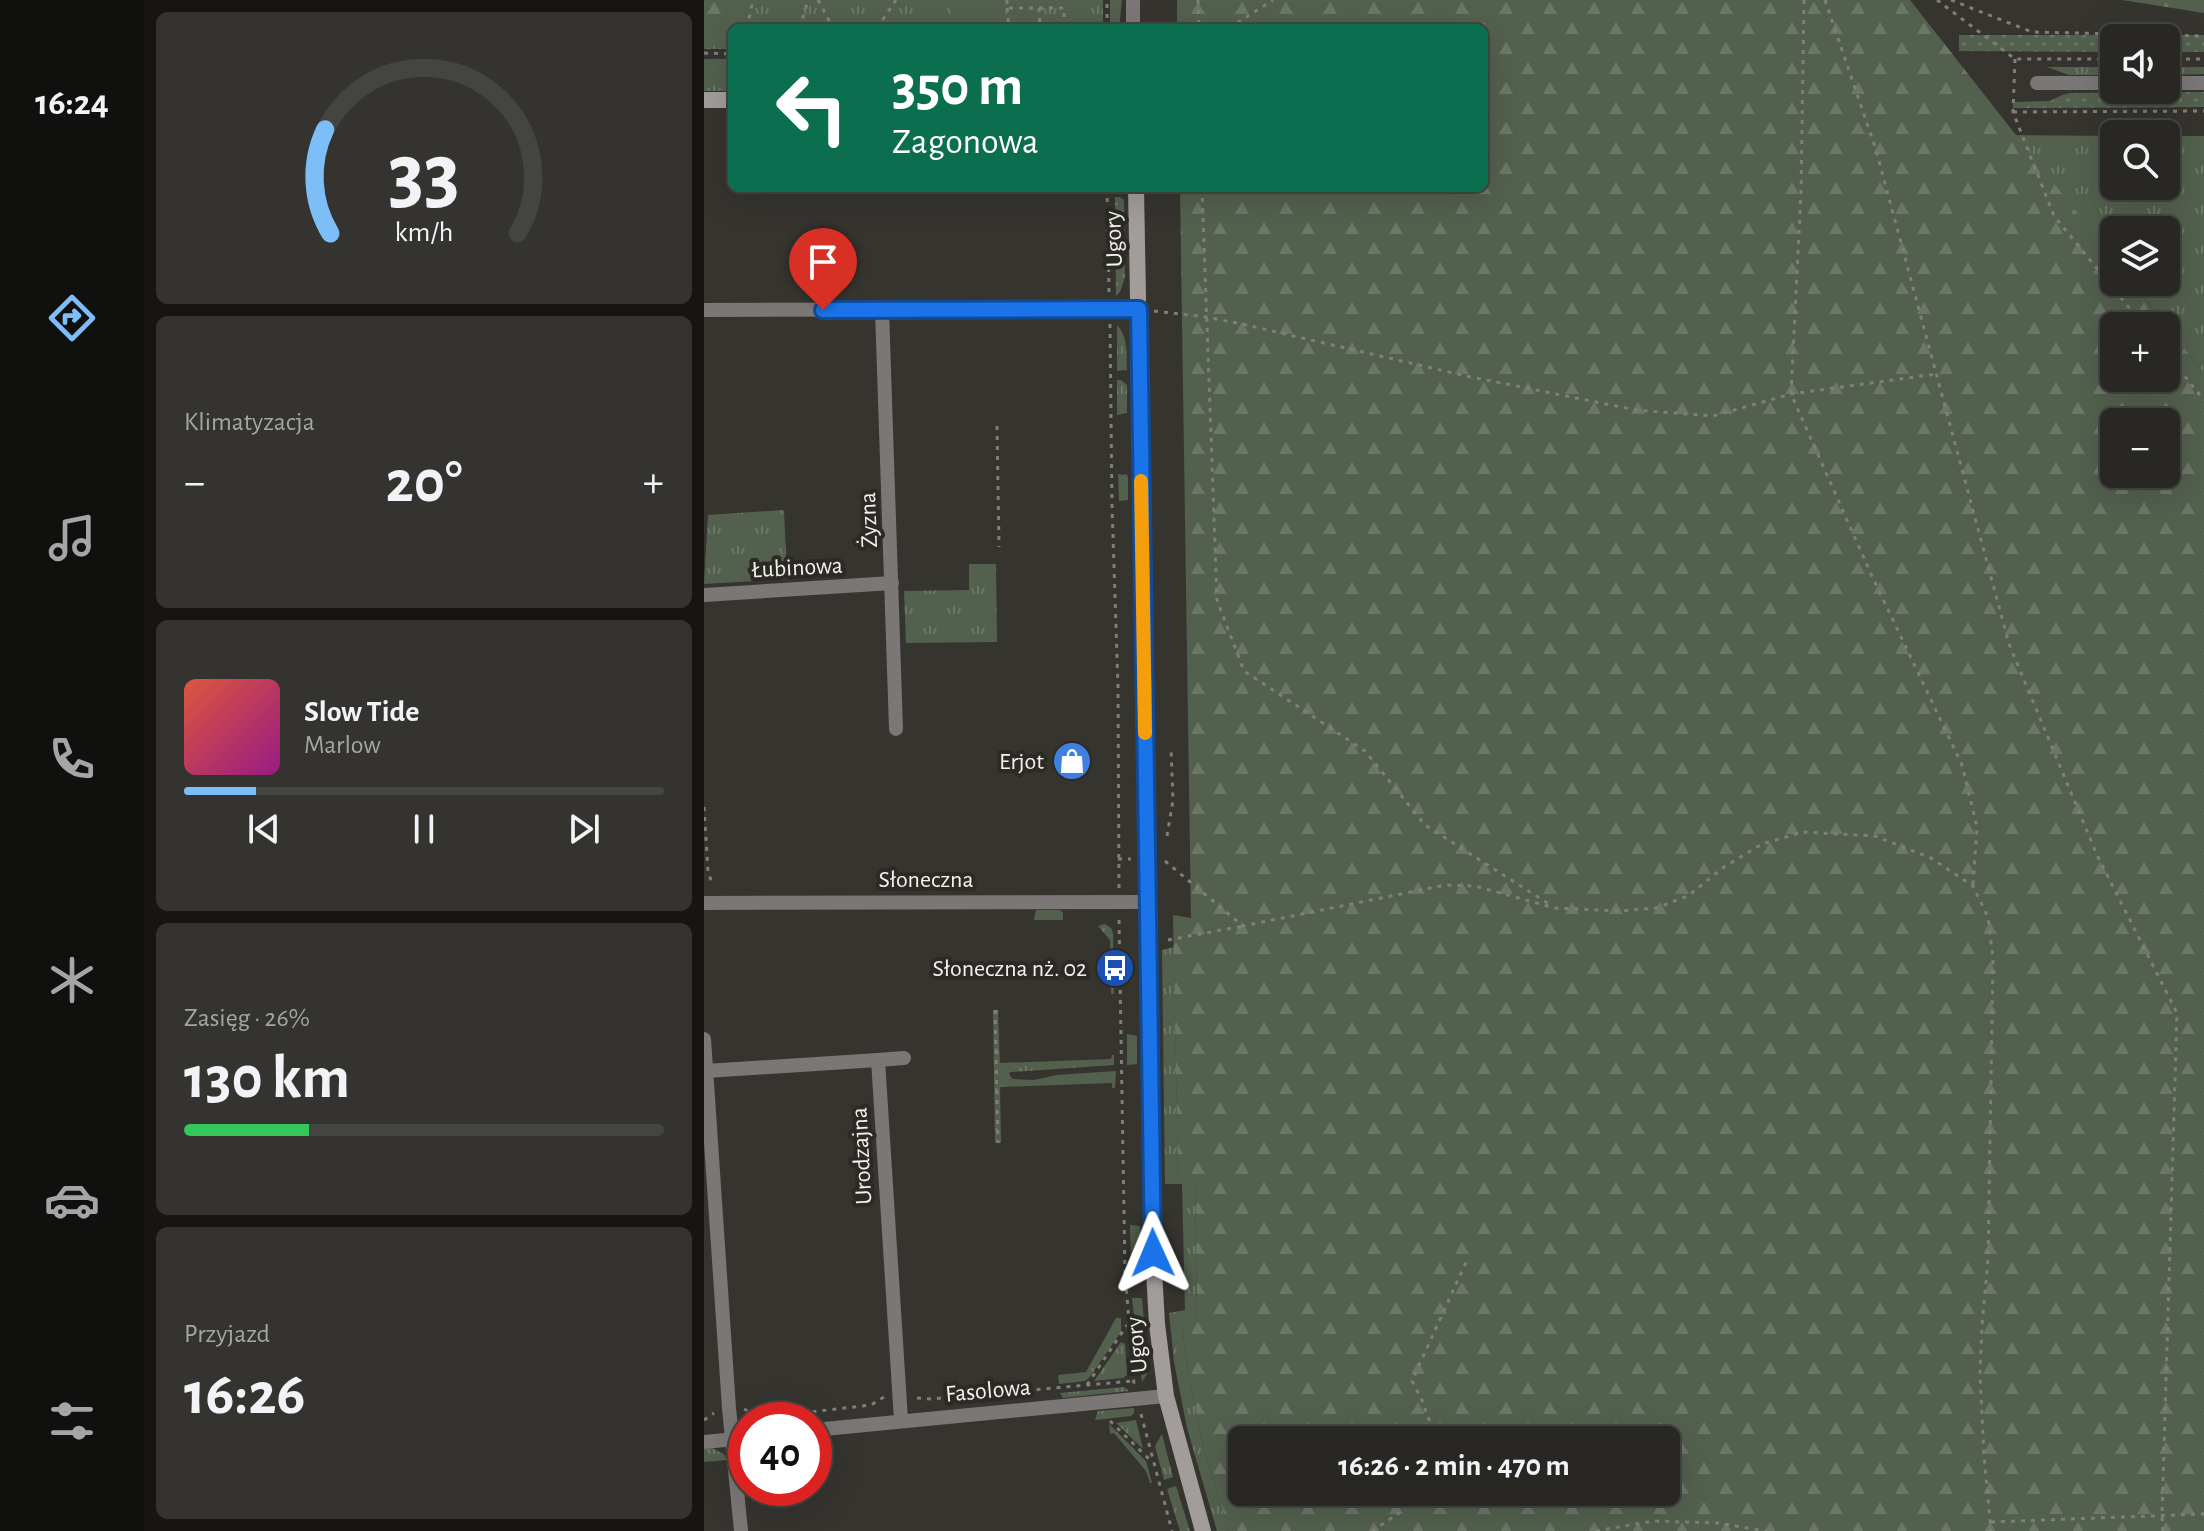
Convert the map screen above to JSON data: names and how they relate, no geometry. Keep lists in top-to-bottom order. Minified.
{"streets":{"street":["Ugory","Żyzna","Łubinowa","Słoneczna","Urodzajna","Fasolowa"]},"crossings":[["Ugory","Słoneczna"],["Ugory","Fasolowa"],["Żyzna","Łubinowa"],["Urodzajna","Fasolowa"]],"places":{"shop":["Erjot"],"bus stop":["Słoneczna nż. 02"]},"page":{"tabs":"16:24","map_buttons":["+","−"],"turn":["350 m","Zagonowa"],"tile":["Klimatyzacja",["Zasięg · 26%","130 km"],["Przyjazd","16:26"]],"heat":["−","20°","+"],"song":["Slow Tide","Marlow"],"limit":"40","trip":"16:26 · 2 min · 470 m","gauge":["33","km/h"]}}
